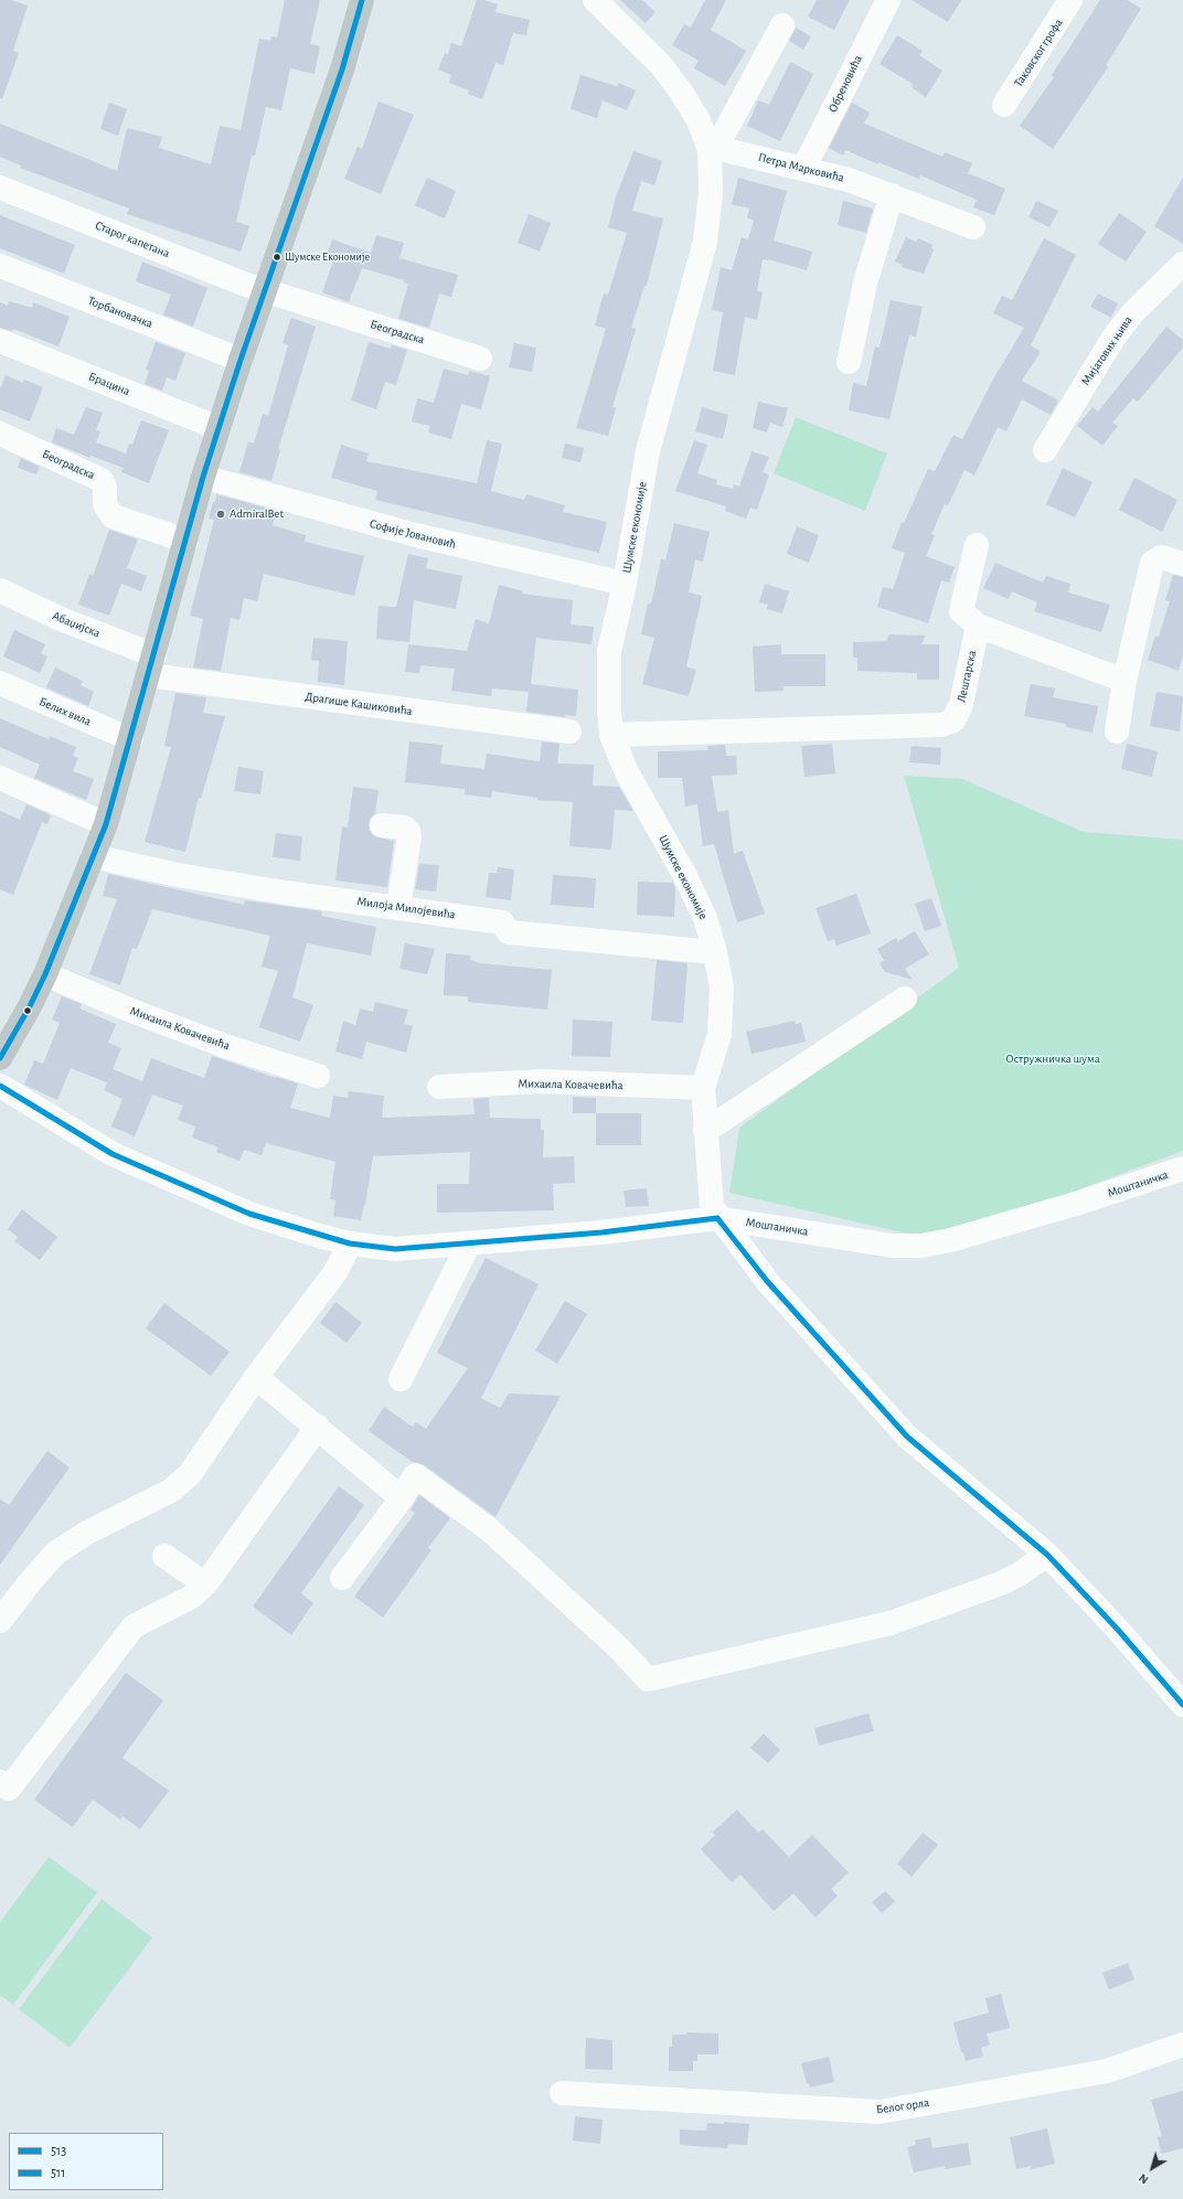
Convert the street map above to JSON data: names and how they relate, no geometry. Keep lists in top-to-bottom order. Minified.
{"streets":{"street":["Таковског грофа","Обреновића","Петра Марковића","Старог капетана","Торбановачка","Београдска","Мијатових њива","Брацина","Шумске економије","Софије Јовановић","Абаџијска","Лештарска","Драгише Кашиковића","Белих вила","Милоја Милојевића","Михаила Ковачевића","Моштаничка","Белог орла"]},"crossings":[["Обреновића","Петра Марковића"],["Петра Марковића","Шумске економије"],["Старог капетана","Београдска"],["Шумске економије","Софије Јовановић"],["Шумске економије","Лештарска"],["Шумске економије","Милоја Милојевића"],["Шумске економије","Михаила Ковачевића"],["Шумске економије","Моштаничка"],["Абаџијска","Драгише Кашиковића"]],"parks":["Остружничка шума"],"places":["Шумске Економије","AdmiralBet"],"lines":["transit line 511","transit line 513"],"legend":["513","511"],"north":"bottom left"}
